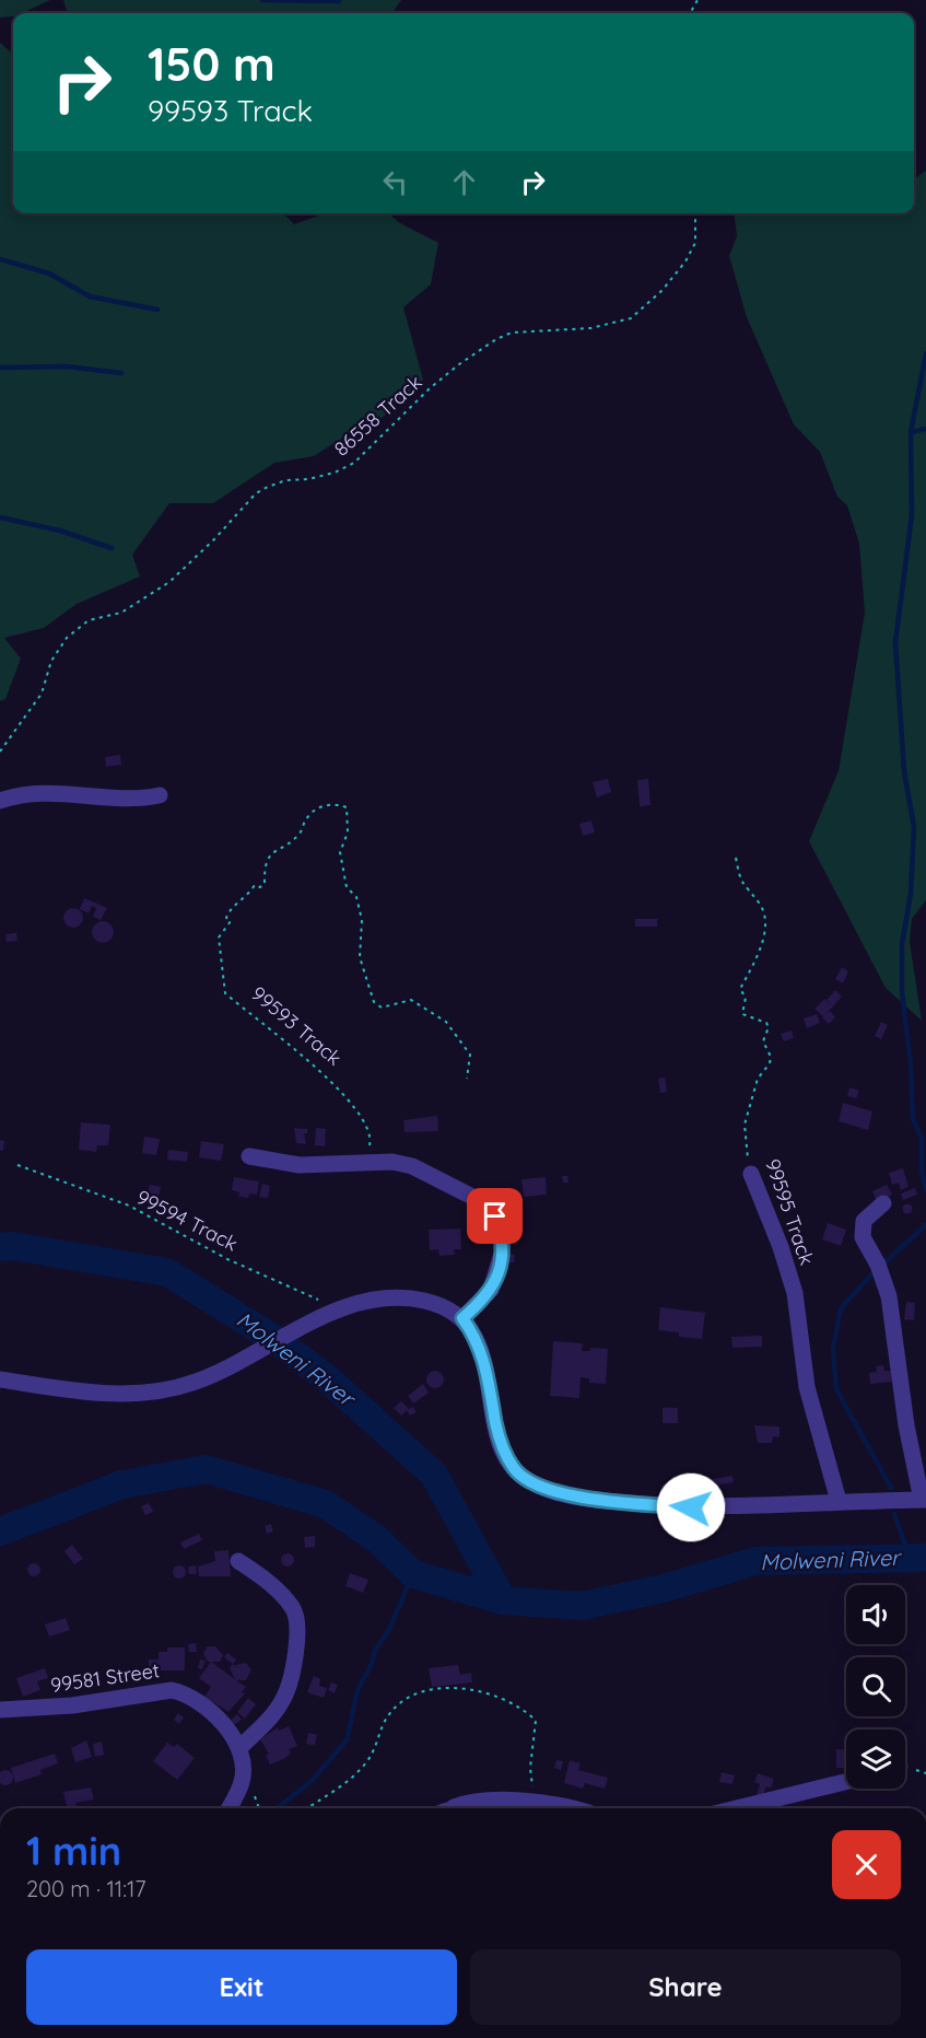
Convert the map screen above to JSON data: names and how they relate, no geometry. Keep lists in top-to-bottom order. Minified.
{"streets":{"street":["99595 Track","99581 Street"],"path":["86558 Track","99593 Track","99594 Track"]},"water":["Molweni River"],"page":{"turn":["150 m","99593 Track"],"heading":["1 min","200 m · 11:17"],"buttons":["Exit","Share"]}}
